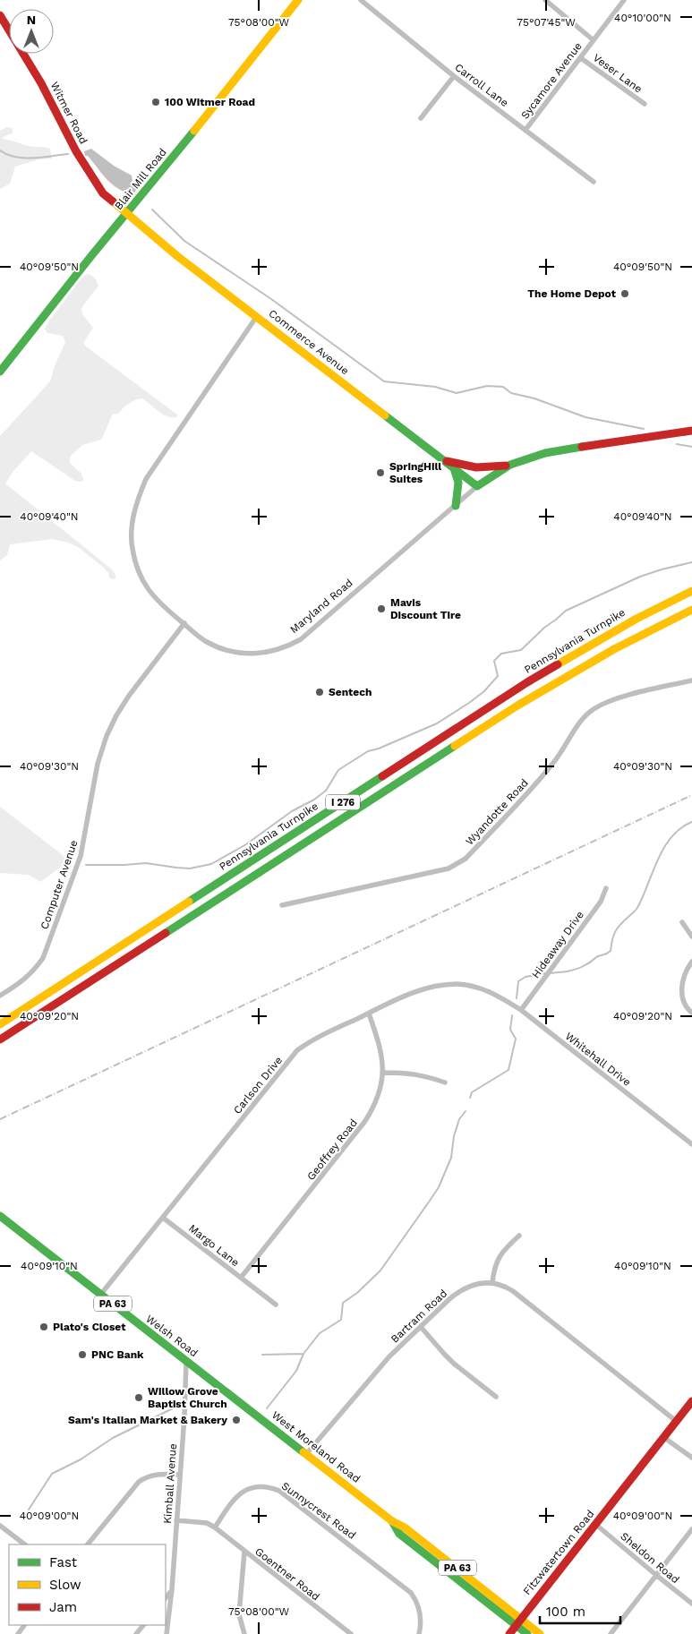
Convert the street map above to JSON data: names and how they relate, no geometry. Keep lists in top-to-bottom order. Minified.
{"streets":{"main road":["Witmer Road","Blair Mill Road","Commerce Avenue","Maryland Road","Pennsylvania Turnpike","I 276","PA 63","Welsh Road","West Moreland Road","Fitzwatertown Road"],"street":["Veser Lane","Sycamore Avenue","Carroll Lane","Wyandotte Road","Computer Avenue","Hideaway Drive","Whitehall Drive","Carlson Drive","Geoffrey Road","Margo Lane","Bartram Road","Kimball Avenue","Sunnycrest Road","Sheldon Road","Goentner Road"]},"crossings":[["Veser Lane","Sycamore Avenue"],["Sycamore Avenue","Carroll Lane"],["Witmer Road","Blair Mill Road"],["Witmer Road","Commerce Avenue"],["Blair Mill Road","Commerce Avenue"],["Commerce Avenue","Maryland Road"],["Maryland Road","Computer Avenue"],["Hideaway Drive","Whitehall Drive"],["Whitehall Drive","Carlson Drive"],["Carlson Drive","Geoffrey Road"],["Carlson Drive","Margo Lane"],["Carlson Drive","Welsh Road"],["Geoffrey Road","Margo Lane"],["Bartram Road","West Moreland Road"],["Welsh Road","West Moreland Road"],["Welsh Road","Kimball Avenue"],["West Moreland Road","Fitzwatertown Road"],["Sunnycrest Road","Goentner Road"],["Fitzwatertown Road","Sheldon Road"]],"places":["100 Witmer Road","The Home Depot","SpringHill Suites","Mavis Discount Tire","Sentech","Plato's Closet","PNC Bank","Willow Grove Baptist Church","Sam's Italian Market & Bakery"],"legend":["Fast","Slow","Jam"],"scale_bar":"100 m","north":"top","coordinates":["40°10'00\"N","75°08'00\"W","75°07'45\"W","40°09'50\"N","40°09'40\"N","40°09'30\"N","40°09'20\"N","40°09'10\"N","40°09'00\"N"]}
